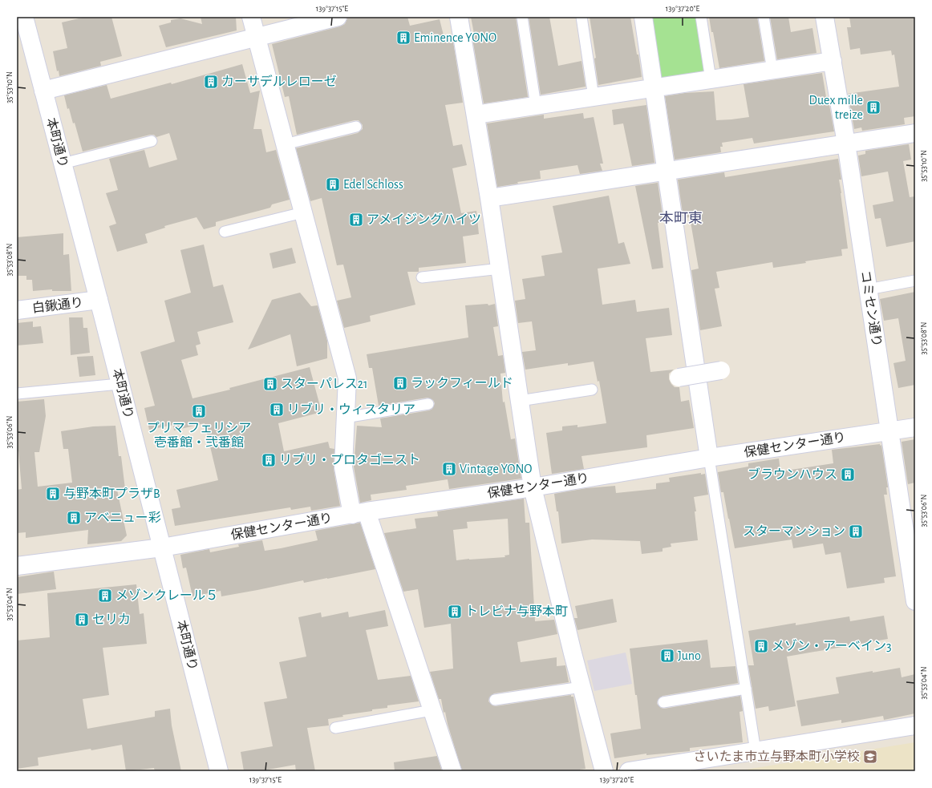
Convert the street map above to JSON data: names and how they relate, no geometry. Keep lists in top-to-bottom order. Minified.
{"streets":{"street":["本町通り","白鍬通り","コミセン通り","保健センター通り"]},"crossings":[["本町通り","白鍬通り"],["本町通り","保健センター通り"],["コミセン通り","保健センター通り"]],"districts":["本町東"],"places":{"building":["Eminence YONO","カーサデルレローゼ","Duex mille treize","Edel Schloss","アメイジングハイツ","ラックフィールド","スターパレス21","リブリ・ウィスタリア","プリマ フェリシア 壱番館・弐番館","リブリ・プロタゴニスト","Vintage YONO","ブラウンハウス","与野本町プラザB","アベニュー彩","スターマンション","メゾンクレール５","トレビナ与野本町","セリカ","メゾン・アーベイン3","Juno"],"school or university":["さいたま市立与野本町小学校"]},"coordinates":["139°37'15\"E","139°37'20\"E","35°53'10\"N","35°53'08\"N","35°53'06\"N","35°53'04\"N"]}
